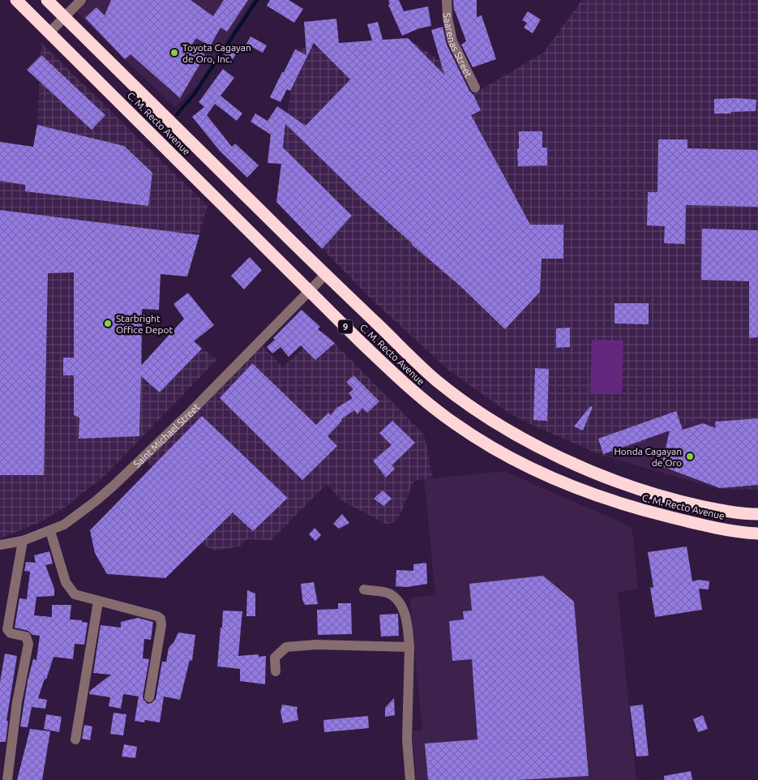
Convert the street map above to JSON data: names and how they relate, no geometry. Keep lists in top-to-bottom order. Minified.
{"streets":{"highway":["C. M. Recto Avenue","9"],"street":["Saarenas Street","Saint Michael Street"]},"crossings":[["C. M. Recto Avenue","Saint Michael Street"]],"places":["Toyota Cagayan de Oro, Inc.","Starbright Office Depot","Honda Cagayan de Oro"]}
